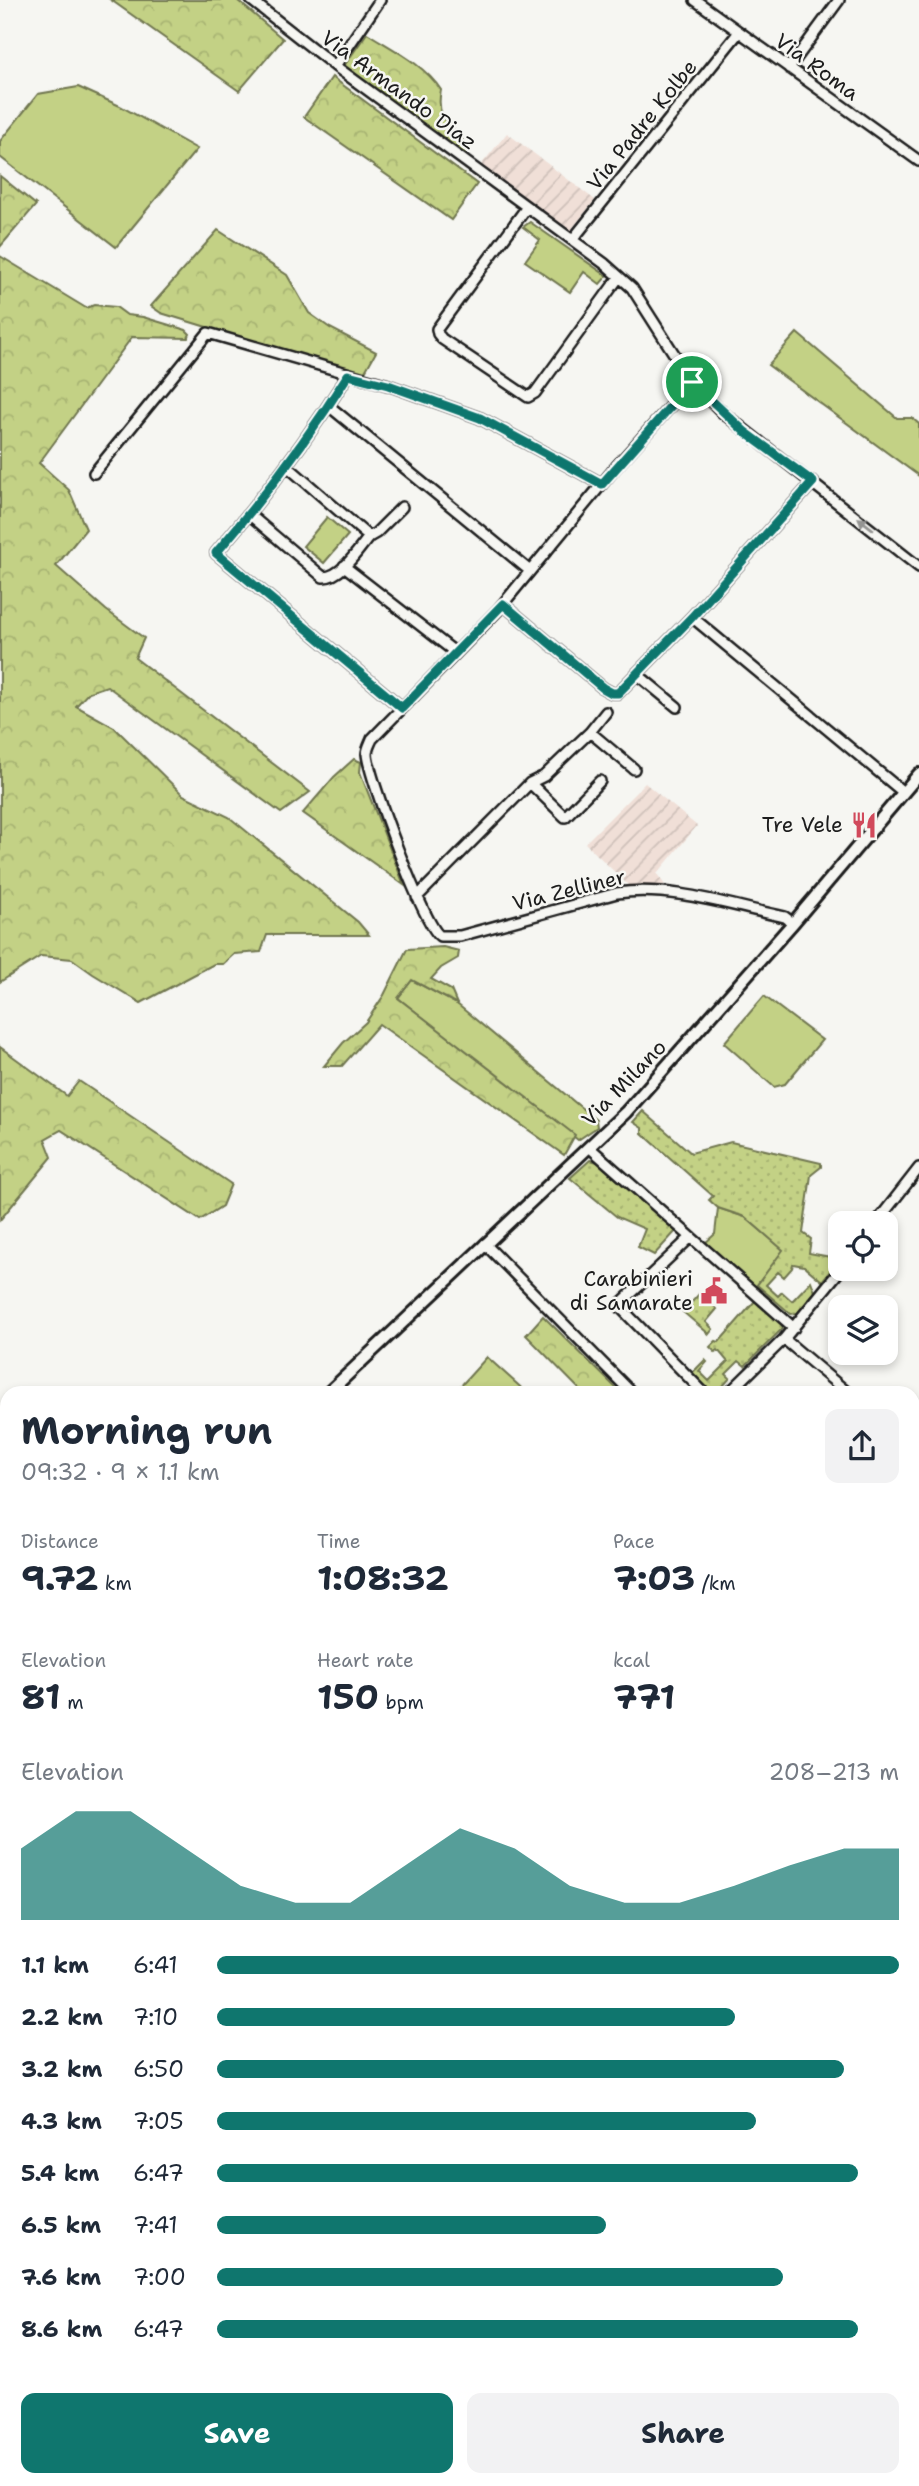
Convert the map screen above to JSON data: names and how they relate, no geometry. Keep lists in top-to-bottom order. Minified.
{"streets":{"street":["Via Roma","Via Armando Diaz","Via Padre Kolbe","Via Zelliner","Via Milano"]},"crossings":[["Via Roma","Via Padre Kolbe"],["Via Armando Diaz","Via Padre Kolbe"],["Via Zelliner","Via Milano"]],"places":{"restaurant":["Tre Vele"],"public building":["Carabinieri di Samarate"]},"page":{"heading":["Morning run","09:32 · 9 × 1.1 km"],"stats":[["Distance","9.72 km"],["Time","1:08:32"],["Pace","7:03 /km"],["Elevation","81 m"],["Heart rate","150 bpm"],["kcal","771"]],"chart":["Elevation","208–213 m"],"list":[{"name":"1.1 km","note":"6:41"},{"name":"2.2 km","note":"7:10"},{"name":"3.2 km","note":"6:50"},{"name":"4.3 km","note":"7:05"},{"name":"5.4 km","note":"6:47"},{"name":"6.5 km","note":"7:41"},{"name":"7.6 km","note":"7:00"},{"name":"8.6 km","note":"6:47"}],"buttons":["Save","Share"]}}
